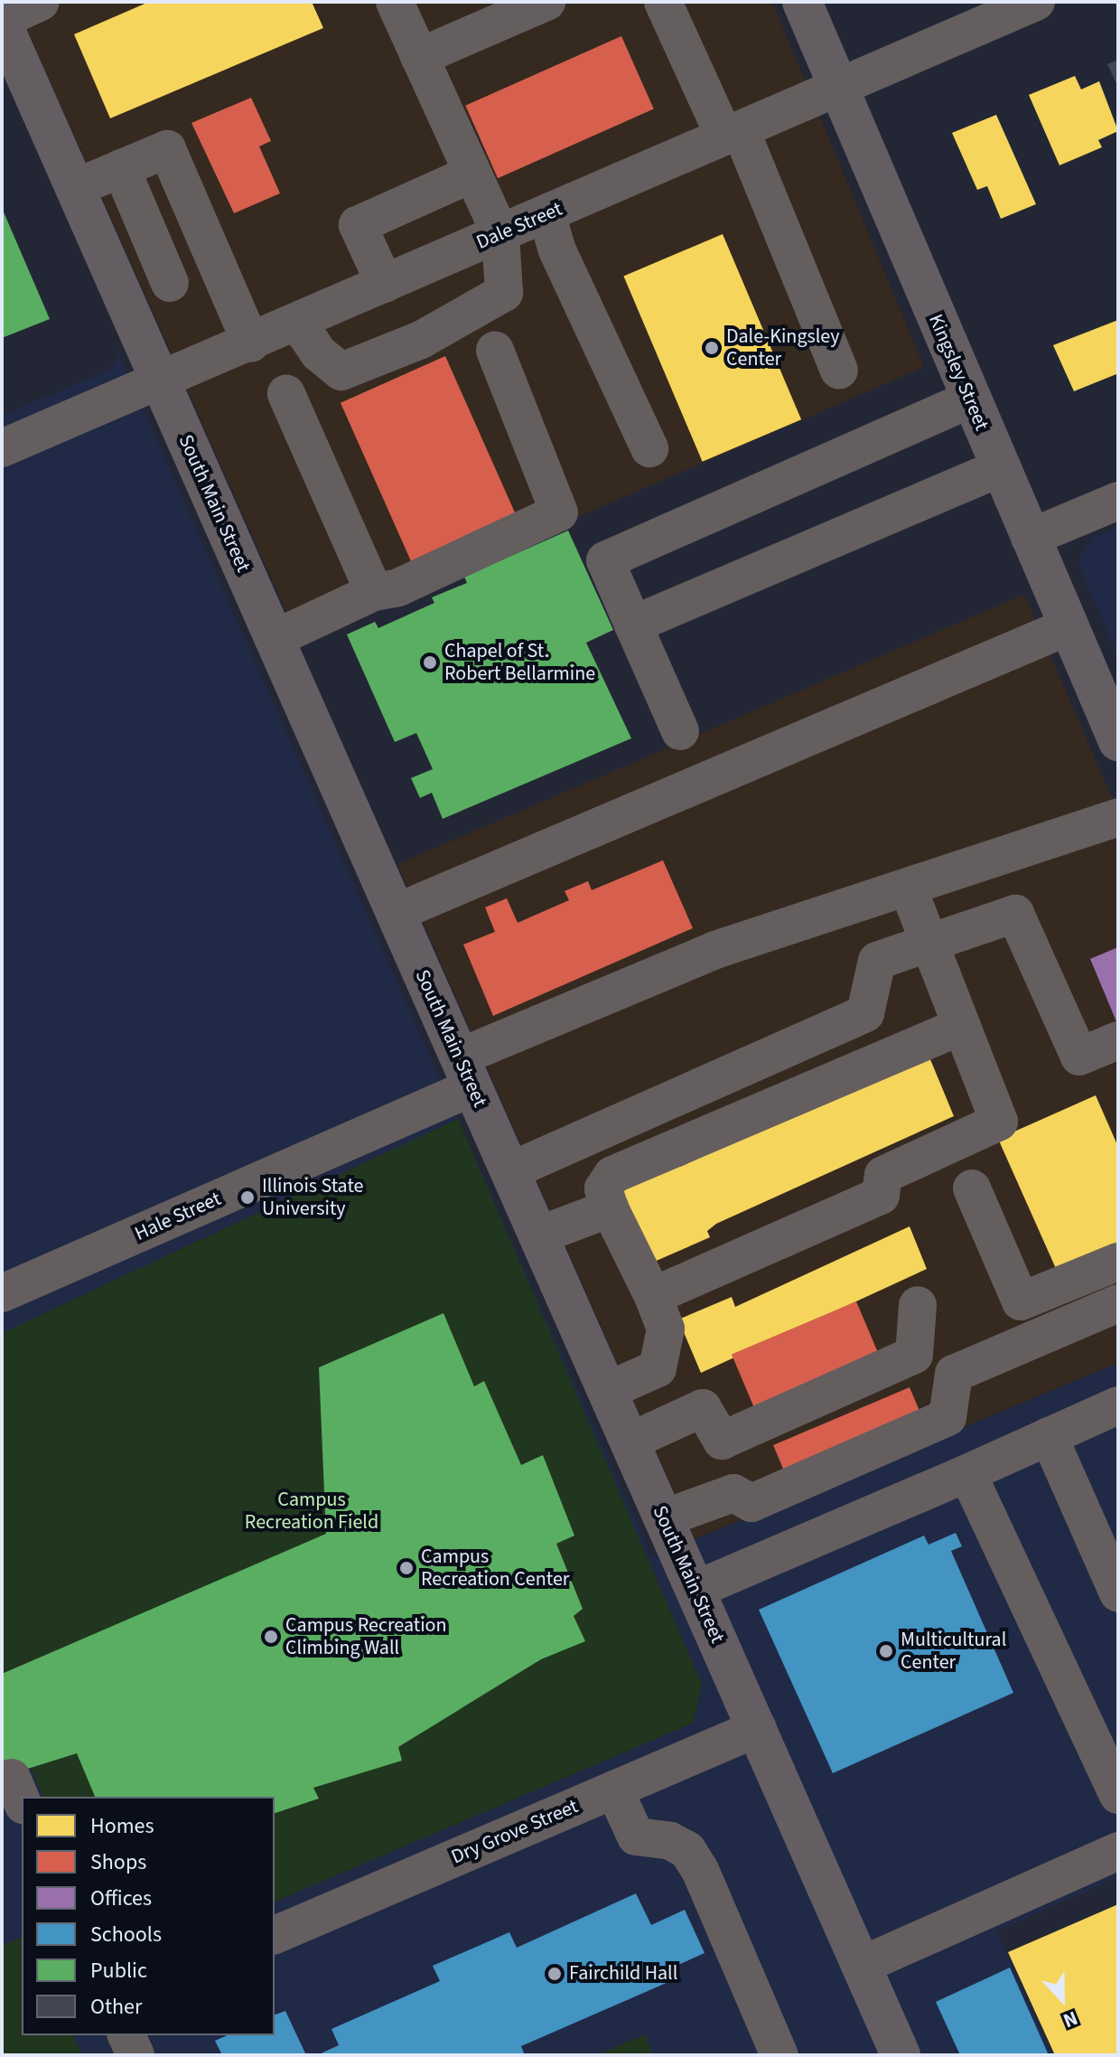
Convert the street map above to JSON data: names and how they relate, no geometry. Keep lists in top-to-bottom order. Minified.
{"streets":{"main road":["Kingsley Street","South Main Street"],"street":["Dale Street","Hale Street","Dry Grove Street"]},"crossings":[["Dale Street","Kingsley Street"],["Dale Street","South Main Street"],["South Main Street","Hale Street"],["South Main Street","Dry Grove Street"]],"parks":["Campus Recreation Field"],"places":["Dale-Kingsley Center","Chapel of St. Robert Bellarmine","Illinois State University","Campus Recreation Center","Campus Recreation Climbing Wall","Multicultural Center","Fairchild Hall"],"legend":["Homes","Shops","Offices","Schools","Public","Other"],"north":"bottom"}
